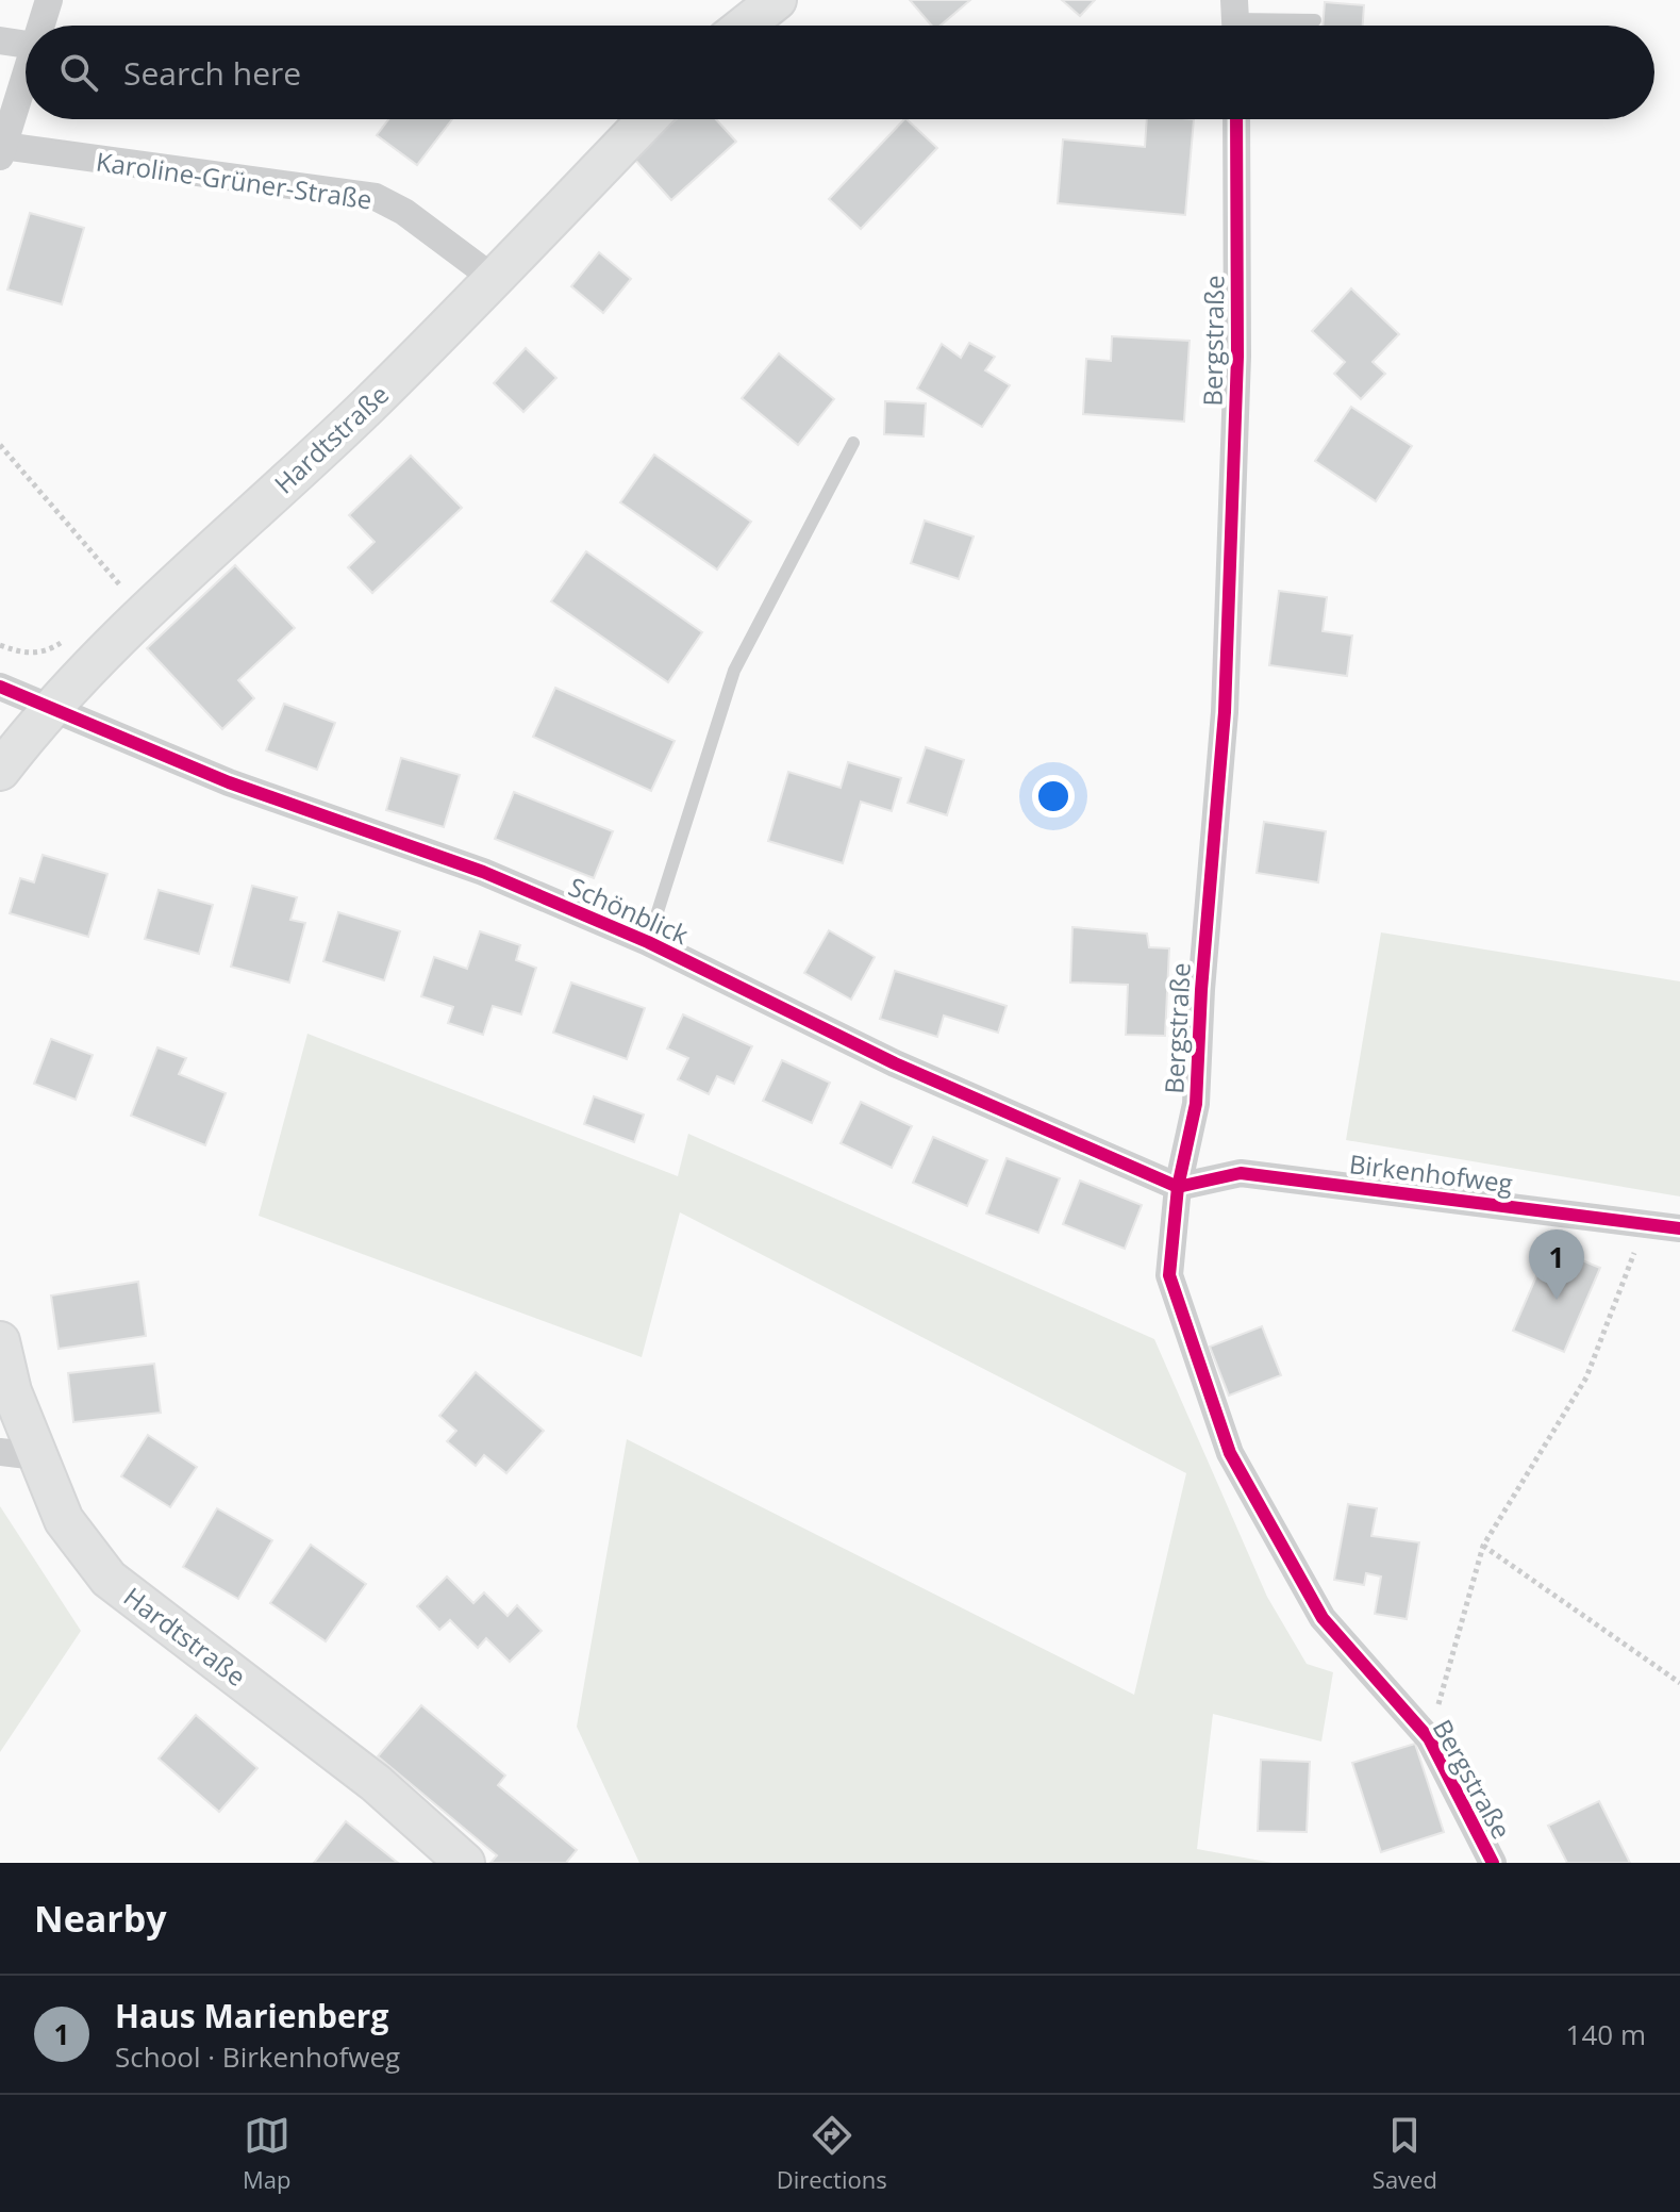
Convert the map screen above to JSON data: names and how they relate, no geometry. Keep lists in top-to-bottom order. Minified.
{"streets":{"main road":["Hardtstraße"],"street":["Karoline-Grüner-Straße","Bergstraße","Schönblick","Birkenhofweg"]},"crossings":[["Karoline-Grüner-Straße","Hardtstraße"],["Bergstraße","Schönblick"],["Bergstraße","Birkenhofweg"],["Hardtstraße","Schönblick"],["Schönblick","Birkenhofweg"]],"page":{"search":"Search here","pins":"1","heading":"Nearby","list":[{"mark":"1","name":"Haus Marienberg","note":"School · Birkenhofweg","value":"140 m"}],"nav":["Map","Directions","Saved"]}}
